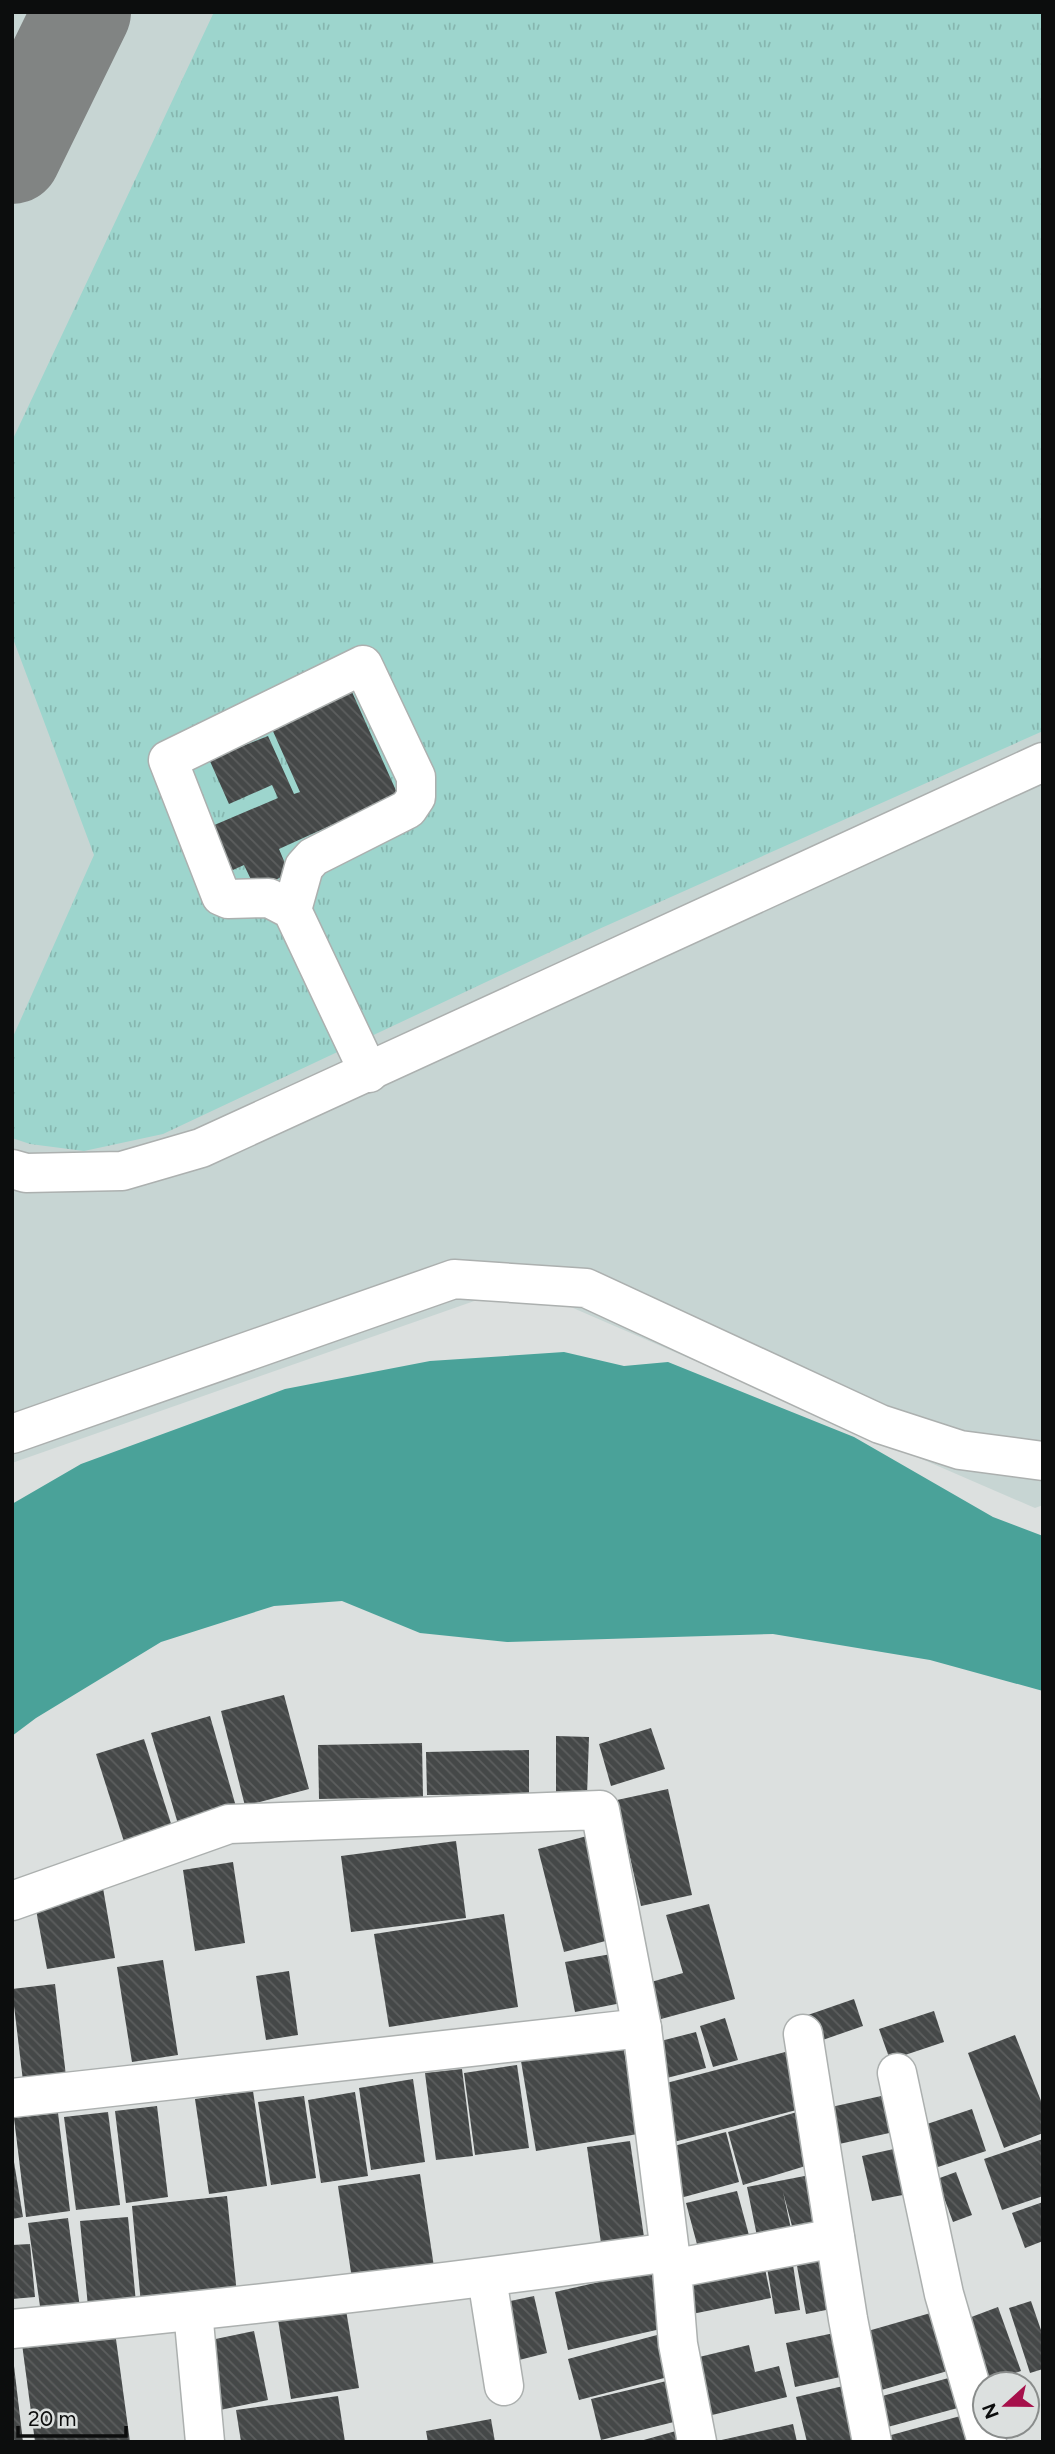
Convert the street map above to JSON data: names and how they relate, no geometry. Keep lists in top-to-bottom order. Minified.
{"scale_bar":"20 m","north":"left"}
